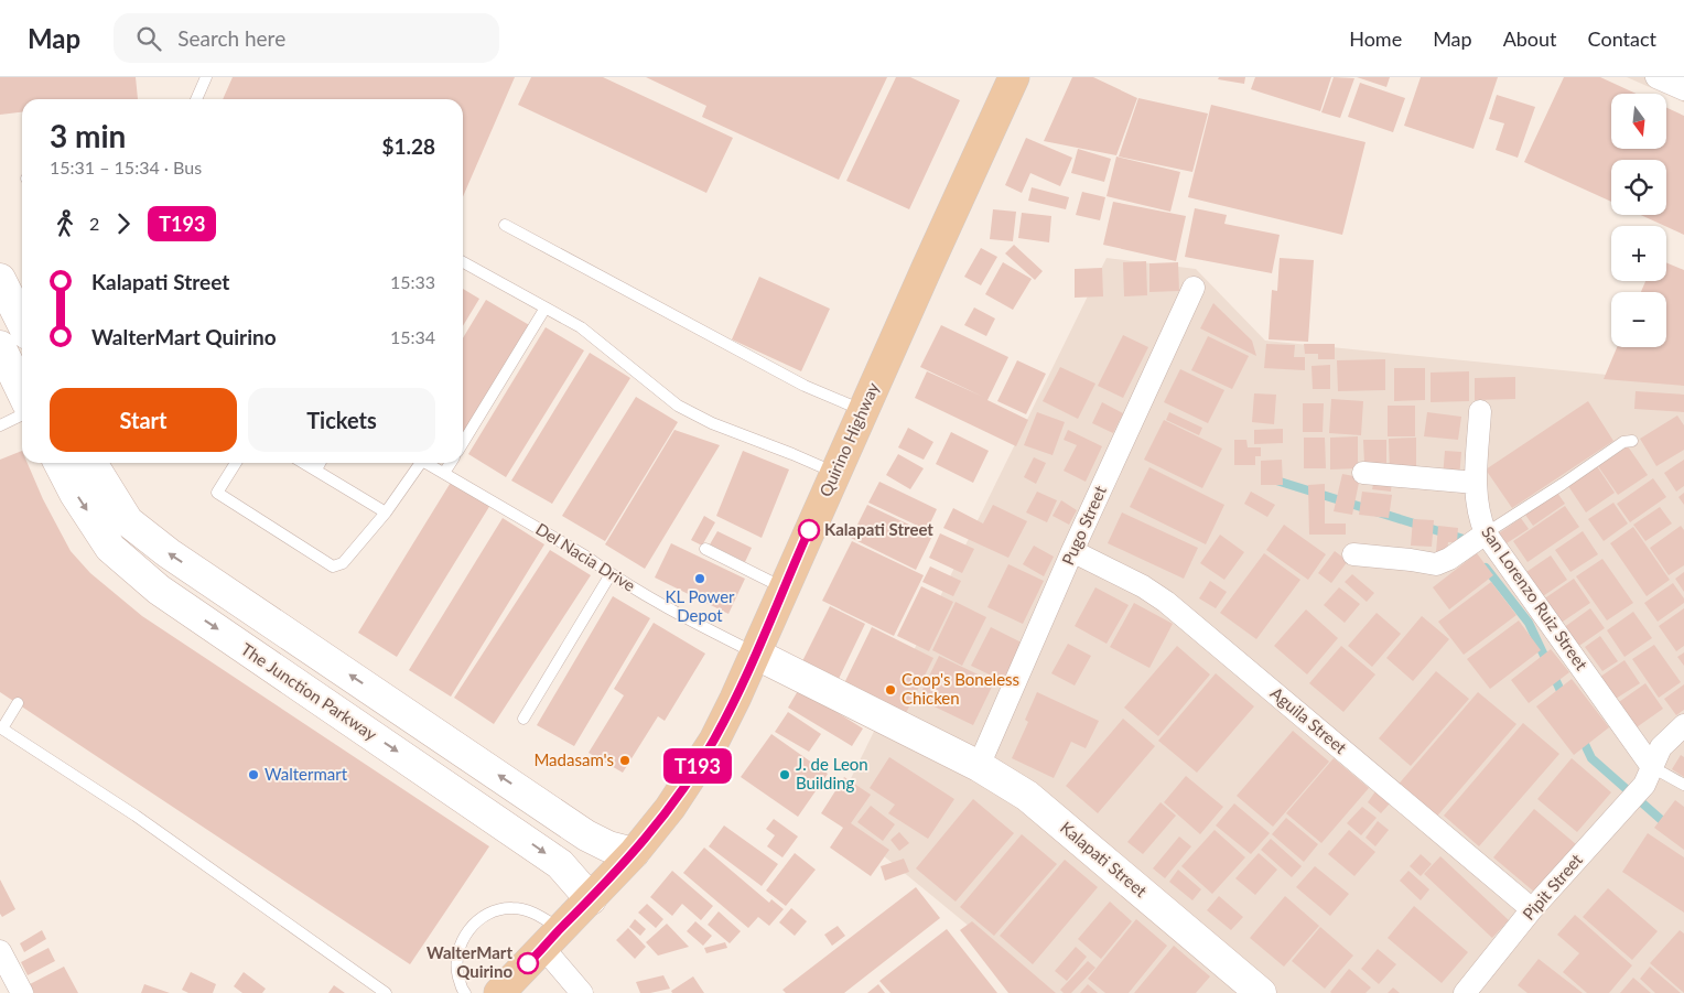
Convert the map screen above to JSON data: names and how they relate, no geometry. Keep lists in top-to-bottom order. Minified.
{"streets":{"main road":["Quirino Highway"],"street":["Pugo Street","San Lorenzo Ruiz Street","The Junction Parkway","Aguila Street","Kalapati Street","Pipit Street"],"lane":["Del Nacia Drive"]},"crossings":[["Quirino Highway","Del Nacia Drive"],["Quirino Highway","The Junction Parkway"],["Quirino Highway","Kalapati Street"],["Pugo Street","Aguila Street"],["Pugo Street","Kalapati Street"],["Del Nacia Drive","Kalapati Street"],["San Lorenzo Ruiz Street","Pipit Street"],["Aguila Street","Pipit Street"]],"places":["Kalapati Street","KL Power Depot","Coop's Boneless Chicken","Madasam's","Waltermart","J. de Leon Building","WalterMart Quirino"],"lines":["bus line T193"],"north":"bottom","page":{"header":"Map","search":"Search here","nav":["Home","Map","About","Contact"],"on_map":"T193","map_buttons":["+","−"],"heading":["3 min","15:31 – 15:34 · Bus","$1.28"],"legs":["2","T193"],"list":[{"name":"Kalapati Street","value":"15:33"},{"name":"WalterMart Quirino","value":"15:34"}],"buttons":["Start","Tickets"]}}
